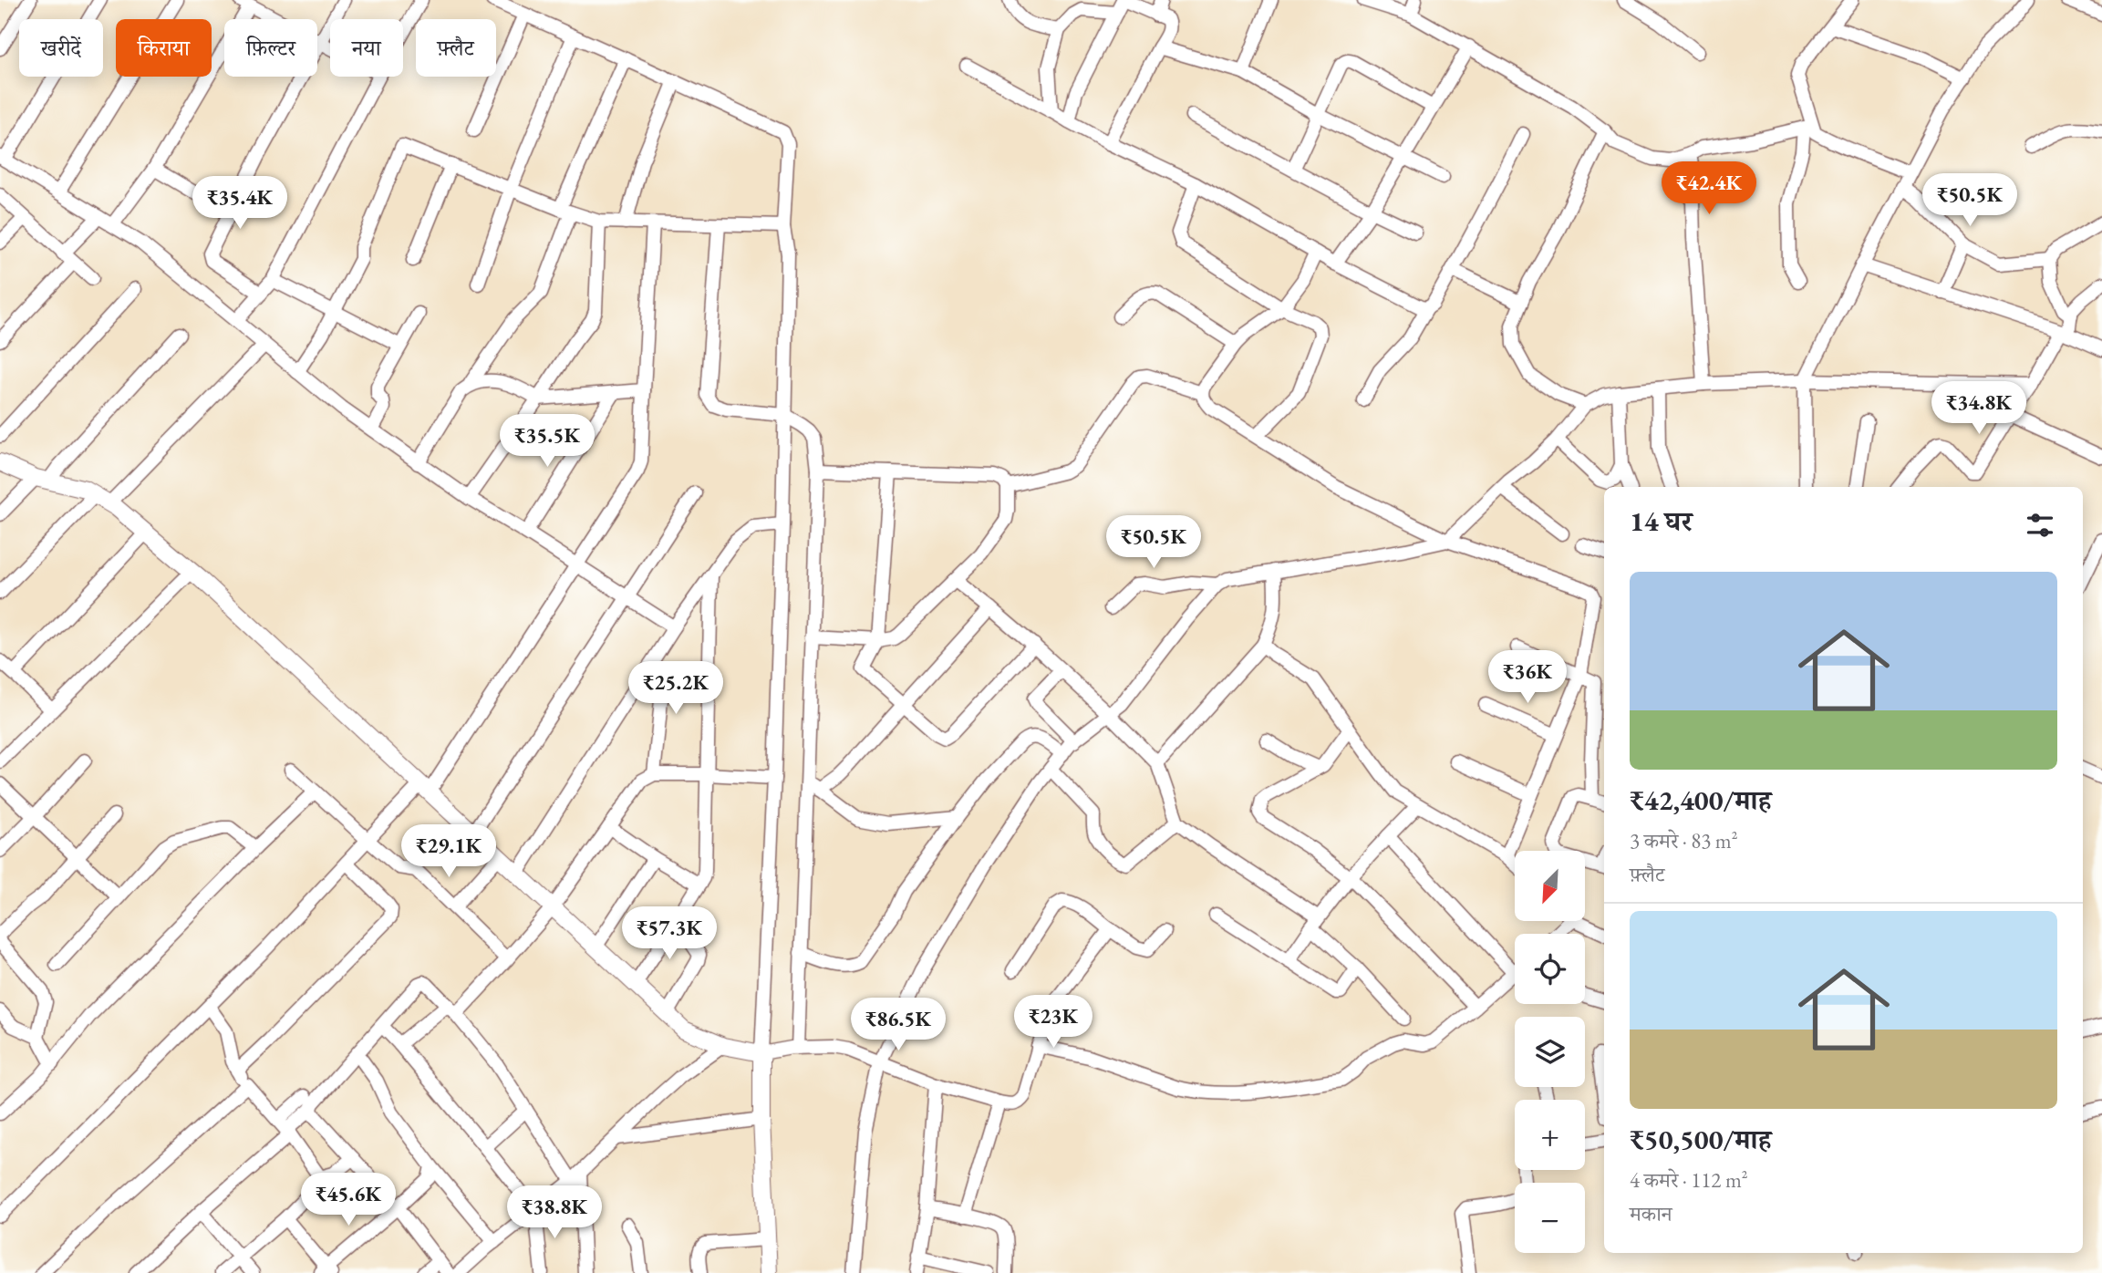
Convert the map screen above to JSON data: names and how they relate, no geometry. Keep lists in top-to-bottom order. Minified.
{"north":"bottom left","page":{"chip":["खरीदें","किराया","फ़िल्टर","नया","फ़्लैट"],"price":["₹42.4K","₹50.5K","₹35.4K","₹34.8K","₹35.5K","₹50.5K","₹36K","₹25.2K","₹29.1K","₹57.3K","₹23K","₹86.5K","₹45.6K","₹38.8K"],"heading":"14 घर","list":[{"name":"₹42,400/माह","note":"3 कमरे · 83 m² · फ़्लैट"},{"name":"₹50,500/माह","note":"4 कमरे · 112 m² · मकान"}],"map_buttons":["+","−"]}}
